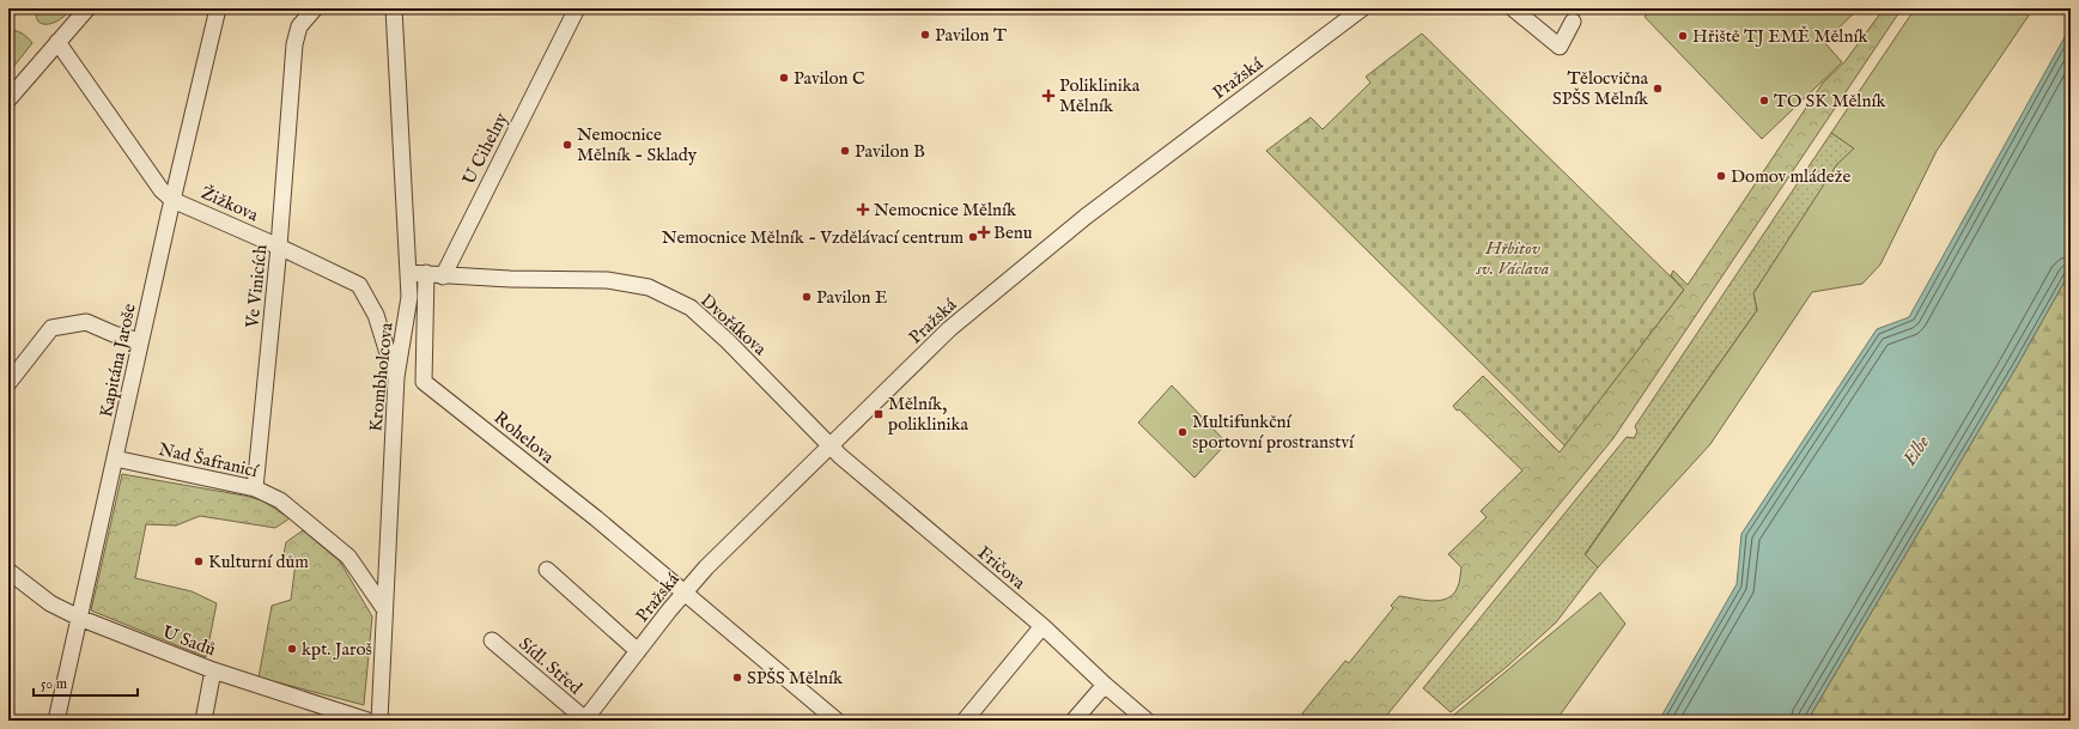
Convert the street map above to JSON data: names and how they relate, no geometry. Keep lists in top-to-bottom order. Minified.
{"streets":{"street":["Pražská","U Cihelny","Žižkova","Ve Vinicích","Dvořákova","Kapitána Jaroše","Krombholcova","Rohelova","Nad Šafranicí","Fričova","U Sadů","Sídl. Střed"]},"crossings":[["Pražská","Dvořákova"],["Pražská","Rohelova"],["Pražská","Fričova"],["Pražská","Sídl. Střed"],["U Cihelny","Dvořákova"],["Žižkova","Ve Vinicích"],["Žižkova","Kapitána Jaroše"],["Žižkova","Krombholcova"],["Ve Vinicích","Nad Šafranicí"],["Dvořákova","Fričova"],["Kapitána Jaroše","Nad Šafranicí"],["Kapitána Jaroše","U Sadů"],["Krombholcova","Nad Šafranicí"]],"water":["Elbe"],"parks":["Hřbitov sv. Václava"],"places":{"other":["Pavilon T","Hřiště TJ EMĚ Mělník","Pavilon C","Tělocvična SPŠS Mělník","TO SK Mělník","Nemocnice Mělník - Sklady","Pavilon B","Domov mládeže","Nemocnice Mělník - Vzdělávací centrum","Pavilon E","Multifunkční sportovní prostranství","Kulturní dům","kpt. Jaroš","SPŠS Mělník"],"health":["Poliklinika Mělník","Nemocnice Mělník","Benu"],"transit":["Mělník, poliklinika"]},"scale_bar":"50 m"}
